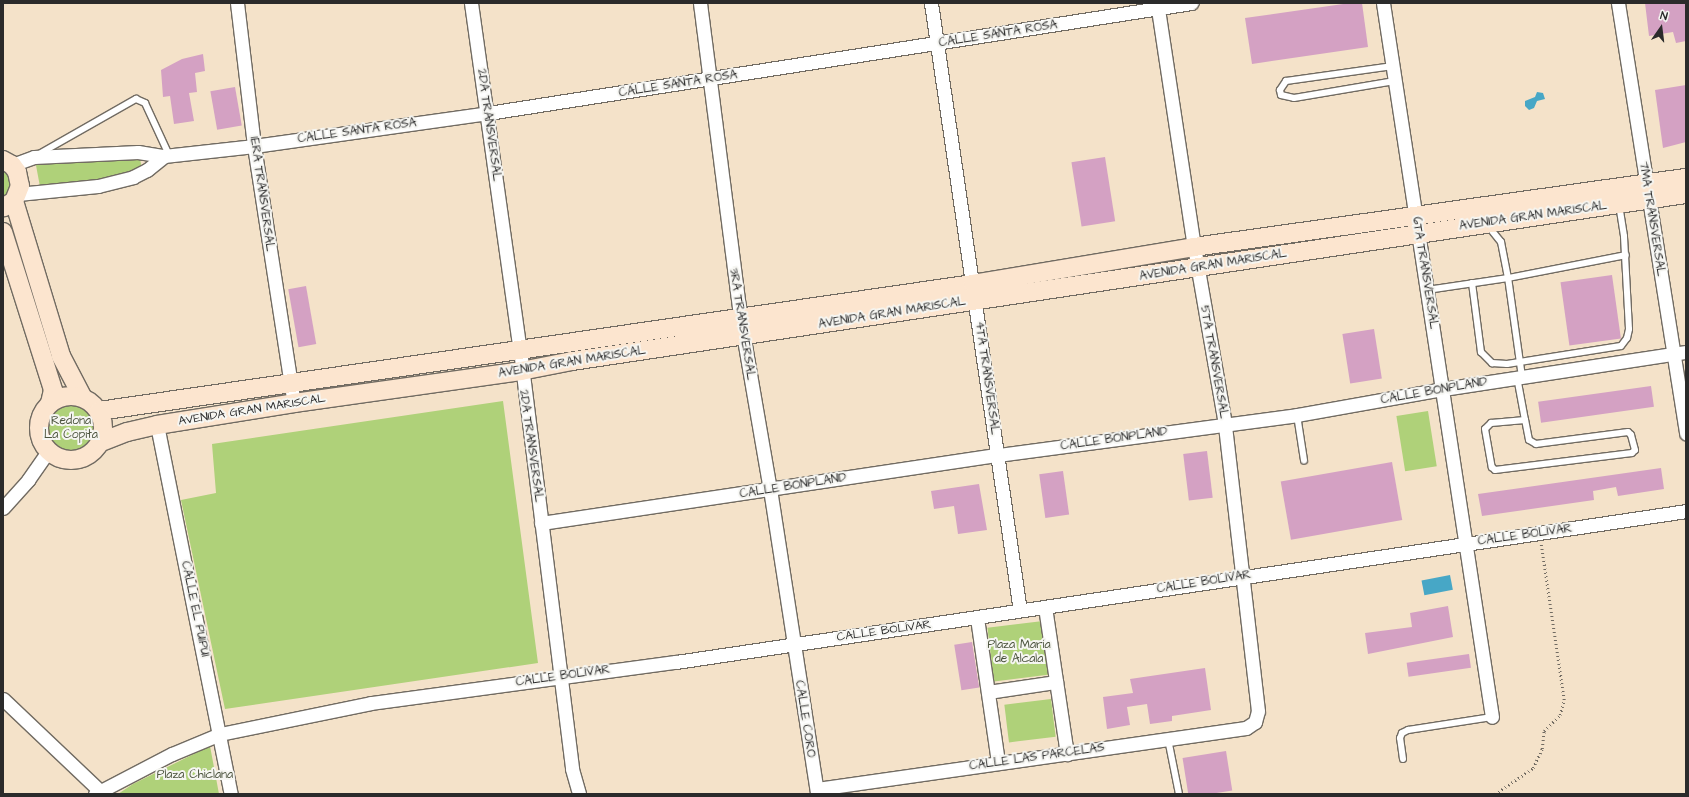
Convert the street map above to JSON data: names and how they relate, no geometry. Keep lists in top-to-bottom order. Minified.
{"streets":{"street":["CALLE SANTA ROSA","2DA TRANSVERSAL","1ERA TRANSVERSAL","AVENIDA GRAN MARISCAL","7MA TRANSVERSAL","6TA TRANSVERSAL","3RA TRANSVERSAL","5TA TRANSVERSAL","4TA TRANSVERSAL","CALLE BONPLAND","CALLE BOLÍVAR","CALLE EL PUIPUI","CALLE CORO","CALLE LAS PARCELAS"]},"crossings":[["CALLE SANTA ROSA","2DA TRANSVERSAL"],["CALLE SANTA ROSA","1ERA TRANSVERSAL"],["CALLE SANTA ROSA","3RA TRANSVERSAL"],["CALLE SANTA ROSA","5TA TRANSVERSAL"],["CALLE SANTA ROSA","4TA TRANSVERSAL"],["2DA TRANSVERSAL","AVENIDA GRAN MARISCAL"],["2DA TRANSVERSAL","CALLE BONPLAND"],["2DA TRANSVERSAL","CALLE BOLÍVAR"],["1ERA TRANSVERSAL","AVENIDA GRAN MARISCAL"],["AVENIDA GRAN MARISCAL","7MA TRANSVERSAL"],["AVENIDA GRAN MARISCAL","6TA TRANSVERSAL"],["AVENIDA GRAN MARISCAL","3RA TRANSVERSAL"],["AVENIDA GRAN MARISCAL","5TA TRANSVERSAL"],["AVENIDA GRAN MARISCAL","4TA TRANSVERSAL"],["AVENIDA GRAN MARISCAL","CALLE EL PUIPUI"],["7MA TRANSVERSAL","CALLE BONPLAND"],["6TA TRANSVERSAL","CALLE BONPLAND"],["6TA TRANSVERSAL","CALLE BOLÍVAR"],["3RA TRANSVERSAL","CALLE BONPLAND"],["3RA TRANSVERSAL","CALLE BOLÍVAR"],["3RA TRANSVERSAL","CALLE CORO"],["5TA TRANSVERSAL","CALLE BONPLAND"],["5TA TRANSVERSAL","CALLE BOLÍVAR"],["5TA TRANSVERSAL","CALLE LAS PARCELAS"],["4TA TRANSVERSAL","CALLE BONPLAND"],["4TA TRANSVERSAL","CALLE BOLÍVAR"],["CALLE BOLÍVAR","CALLE EL PUIPUI"],["CALLE BOLÍVAR","CALLE CORO"],["CALLE CORO","CALLE LAS PARCELAS"]],"parks":["Redona La Copita","Plaza María de Alcala","Plaza Chiclana"],"north":"top"}
